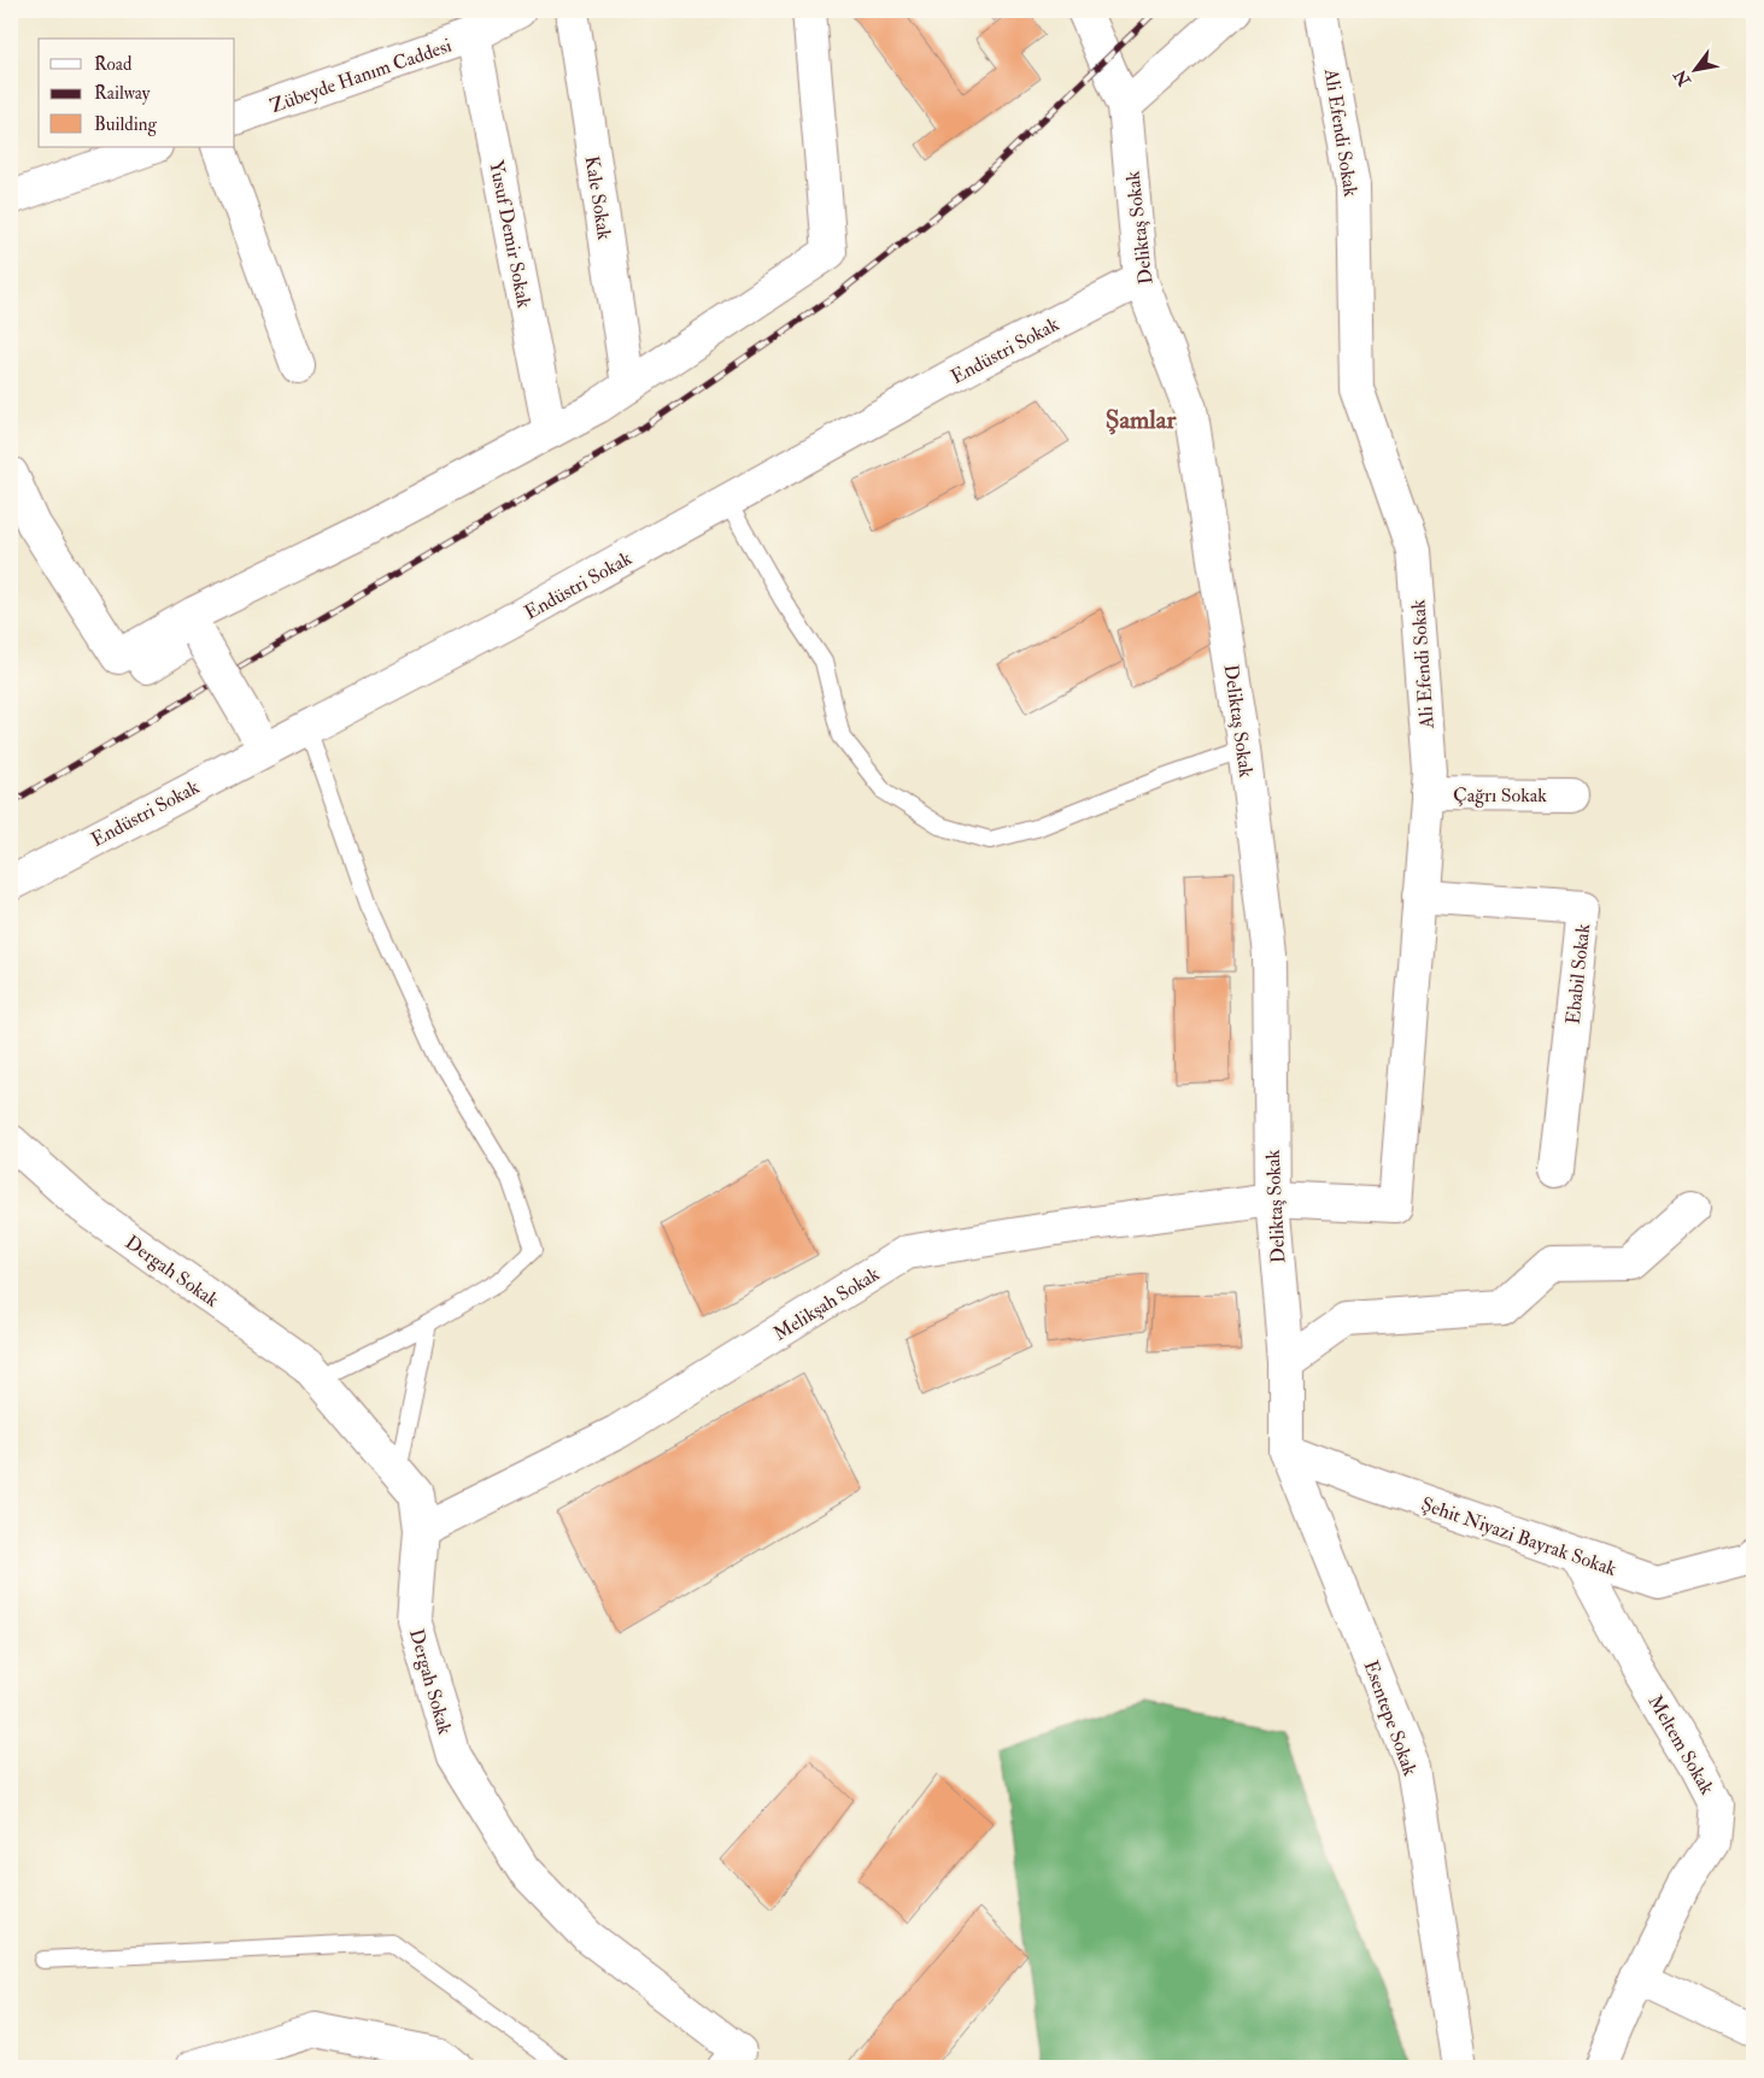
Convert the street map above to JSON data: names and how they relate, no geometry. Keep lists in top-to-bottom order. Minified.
{"streets":{"street":["Zübeyde Hanım Caddesi","Ali Efendi Sokak","Kale Sokak","Deliktaş Sokak","Yusuf Demir Sokak","Endüstri Sokak","Çağrı Sokak","Ebabil Sokak","Dergah Sokak","Melikşah Sokak","Şehit Niyazi Bayrak Sokak","Esentepe Sokak","Meltem Sokak"]},"crossings":[["Zübeyde Hanım Caddesi","Yusuf Demir Sokak"],["Ali Efendi Sokak","Deliktaş Sokak"],["Ali Efendi Sokak","Çağrı Sokak"],["Ali Efendi Sokak","Ebabil Sokak"],["Ali Efendi Sokak","Melikşah Sokak"],["Deliktaş Sokak","Endüstri Sokak"],["Deliktaş Sokak","Melikşah Sokak"],["Deliktaş Sokak","Şehit Niyazi Bayrak Sokak"],["Deliktaş Sokak","Esentepe Sokak"],["Dergah Sokak","Melikşah Sokak"],["Şehit Niyazi Bayrak Sokak","Esentepe Sokak"],["Şehit Niyazi Bayrak Sokak","Meltem Sokak"]],"districts":["Şamlar"],"legend":["Road","Railway","Building"],"north":"bottom left"}
